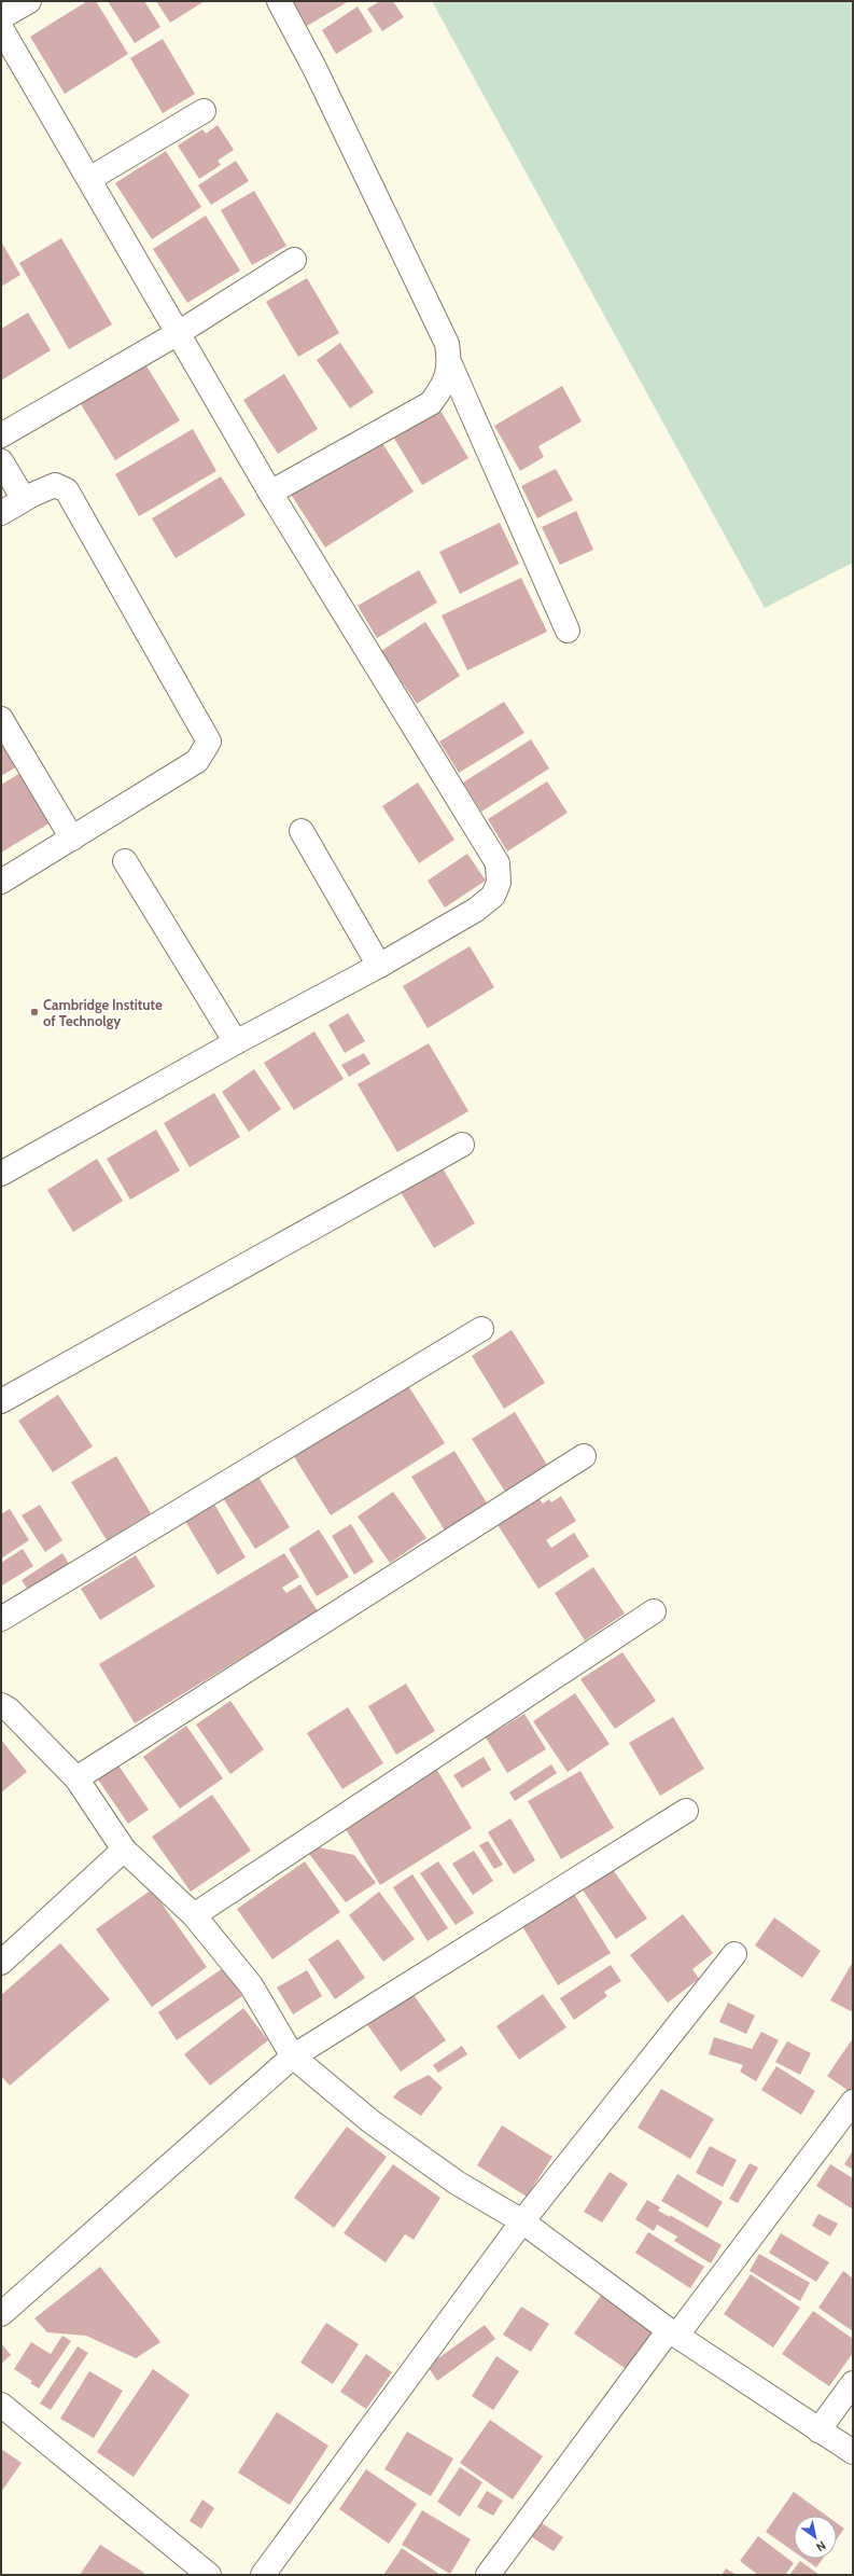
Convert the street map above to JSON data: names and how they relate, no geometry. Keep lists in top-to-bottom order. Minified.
{"places":["Cambridge Institute of Technolgy"],"north":"bottom right"}
